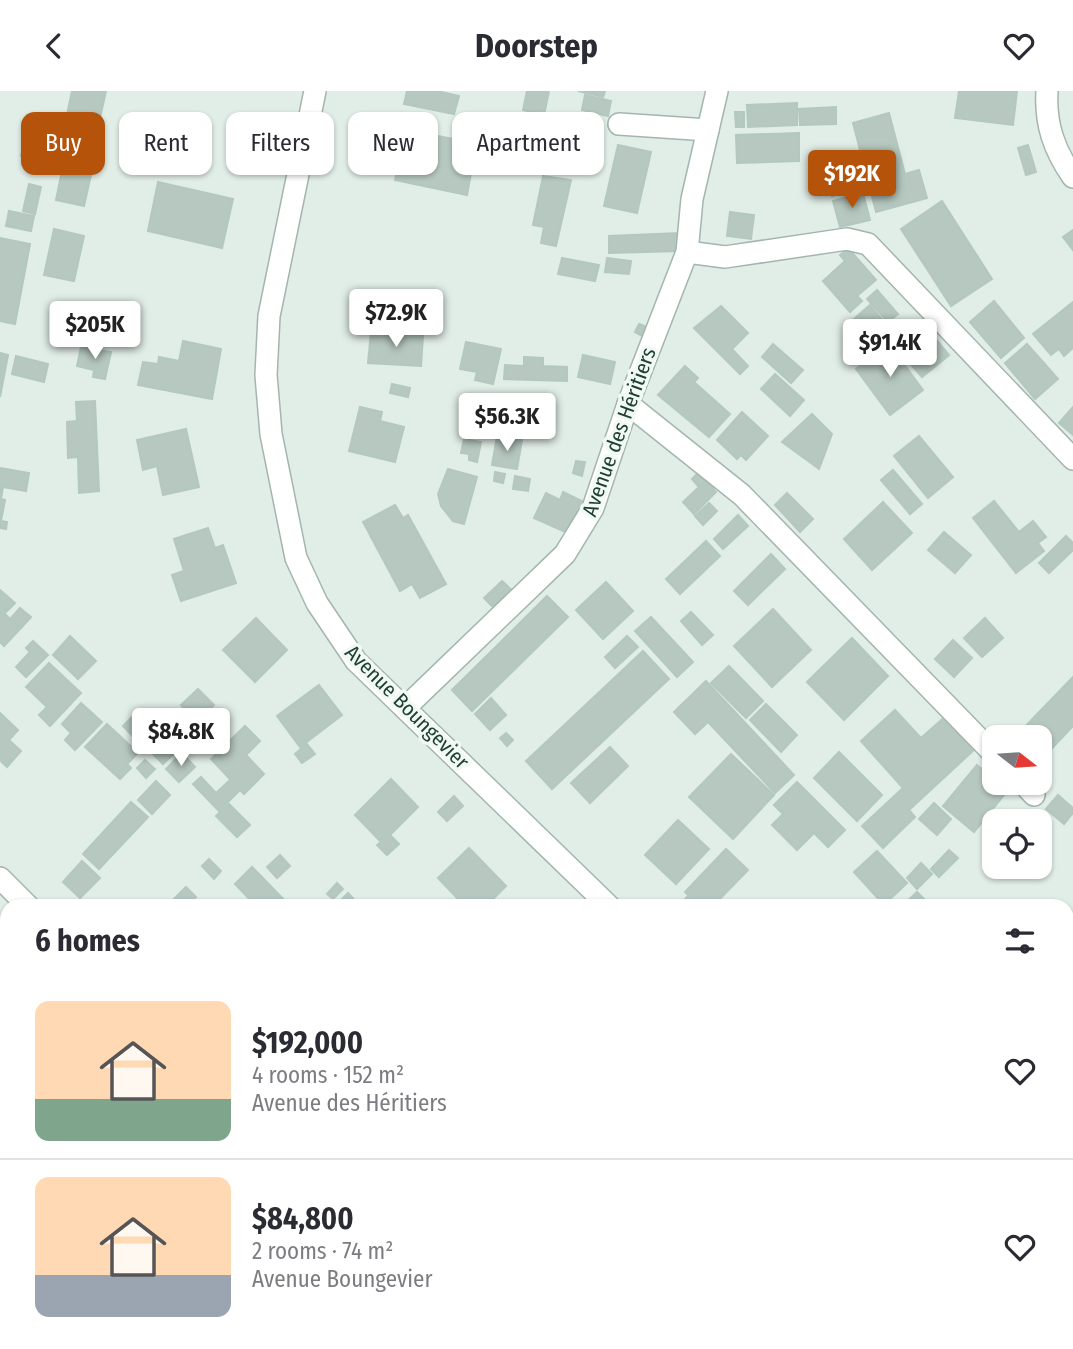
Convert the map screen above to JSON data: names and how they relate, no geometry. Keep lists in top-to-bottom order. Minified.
{"streets":{"street":["Avenue des Héritiers","Avenue Boungevier"]},"crossings":[["Avenue des Héritiers","Avenue Boungevier"]],"north":"right","page":{"header":"Doorstep","chip":["Buy","Rent","Filters","New","Apartment"],"price":["$192K","$72.9K","$205K","$91.4K","$56.3K","$84.8K"],"heading":"6 homes","list":[{"name":"$192,000","note":"4 rooms · 152 m² · Avenue des Héritiers"},{"name":"$84,800","note":"2 rooms · 74 m² · Avenue Boungevier"}]}}
